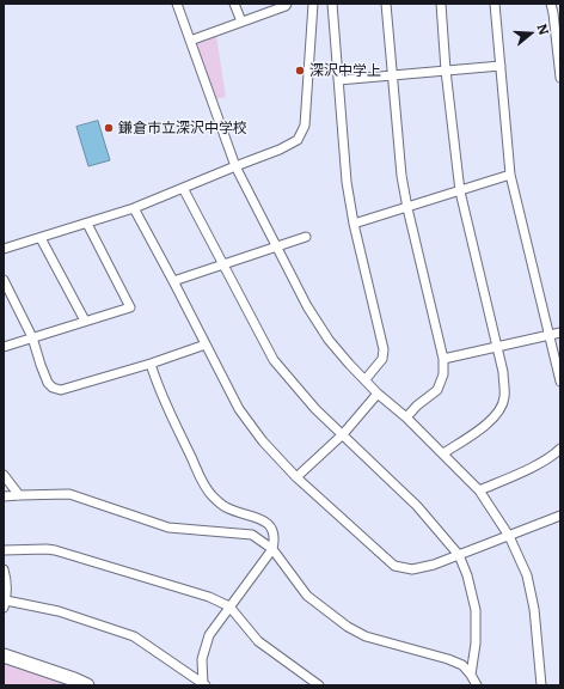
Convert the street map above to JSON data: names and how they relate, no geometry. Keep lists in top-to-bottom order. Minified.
{"places":["深沢中学上","鎌倉市立深沢中学校"],"north":"right"}
